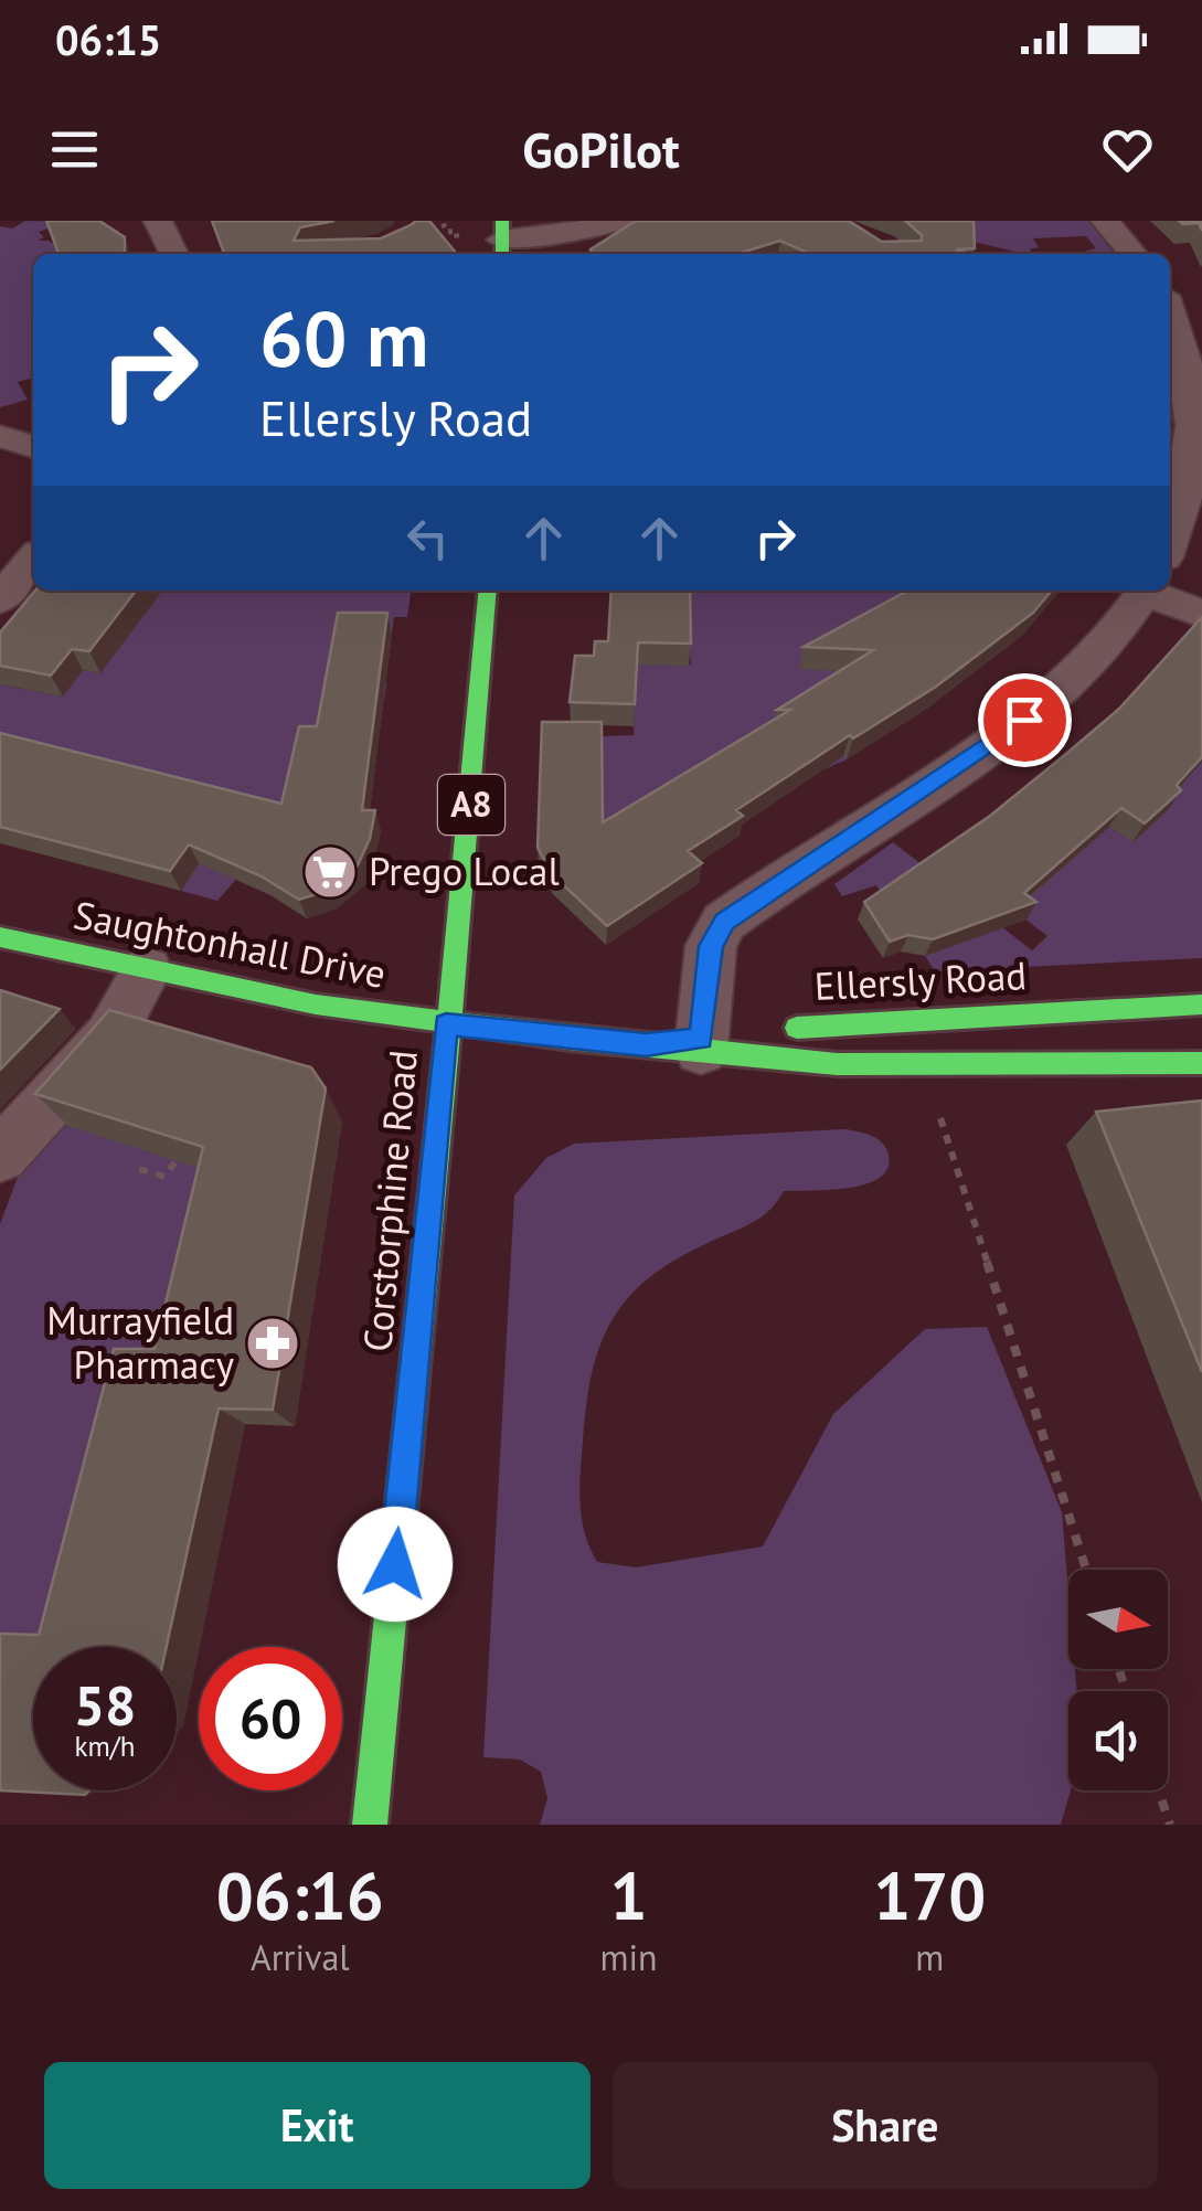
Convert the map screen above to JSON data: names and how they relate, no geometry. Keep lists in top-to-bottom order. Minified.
{"streets":{"street":["A8","Saughtonhall Drive","Ellersly Road","Corstorphine Road"]},"crossings":[["Saughtonhall Drive","Ellersly Road"],["Saughtonhall Drive","Corstorphine Road"],["Ellersly Road","Corstorphine Road"]],"places":{"supermarket":["Prego Local"],"pharmacy":["Murrayfield Pharmacy"]},"north":"right","page":{"status":"06:15","header":"GoPilot","turn":["60 m","Ellersly Road"],"speed":"58 km/h","limit":"60","eta":["06:16","Arrival","1","min","170","m"],"buttons":["Exit","Share"]}}
